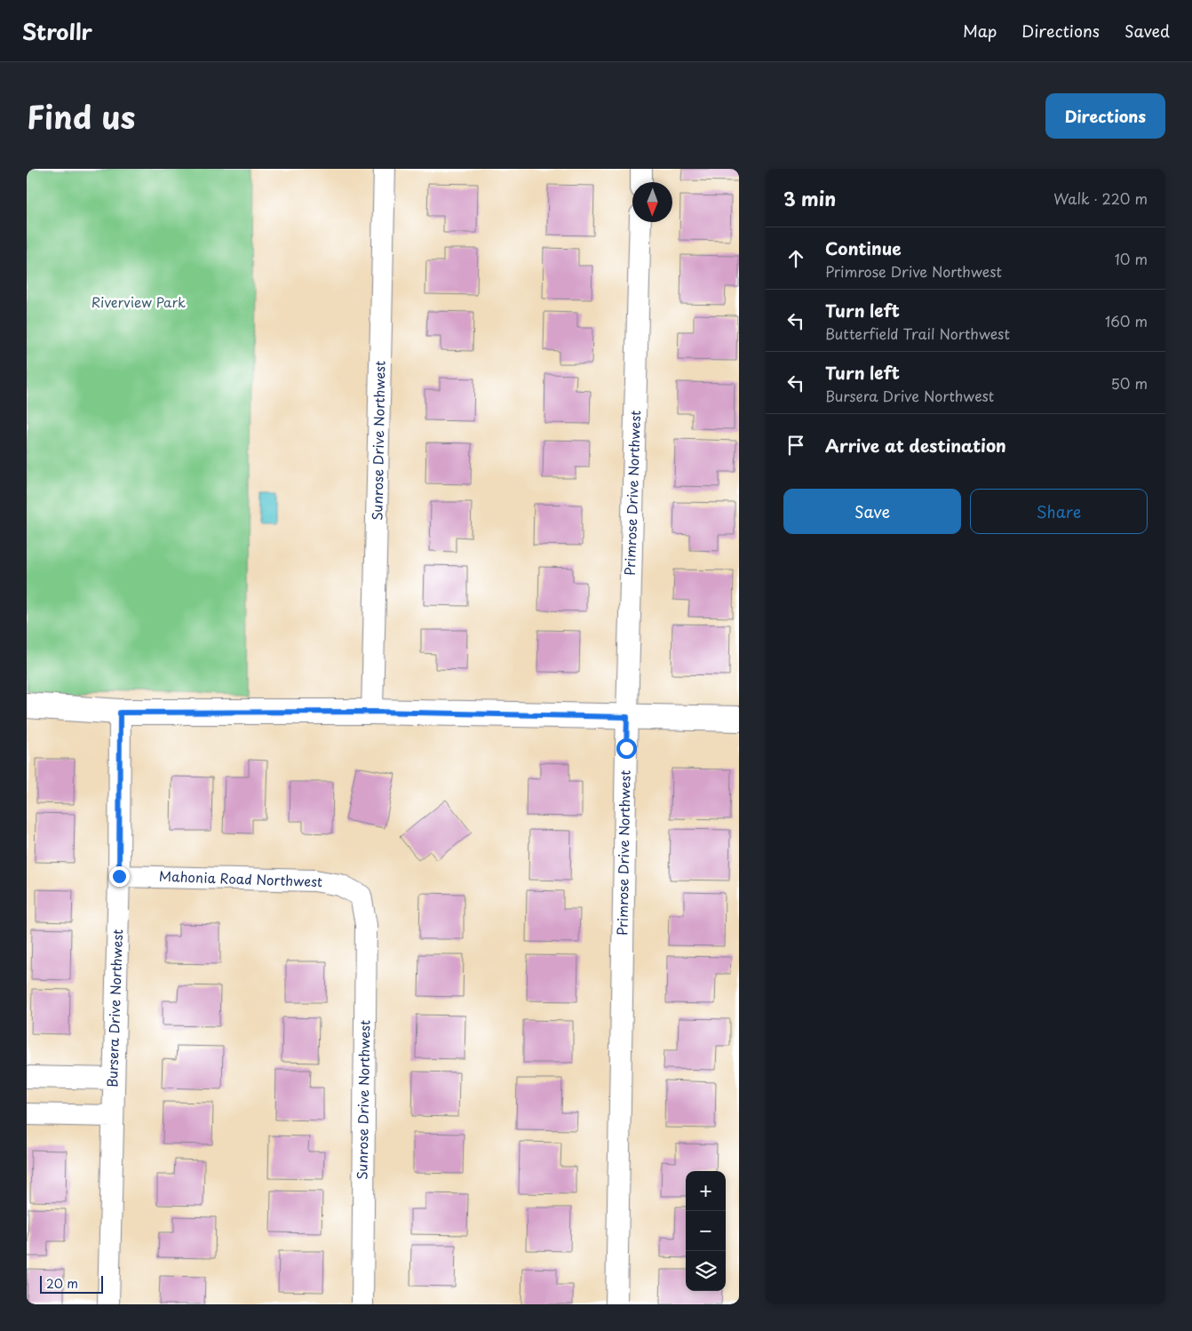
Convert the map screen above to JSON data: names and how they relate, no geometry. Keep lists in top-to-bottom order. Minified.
{"streets":{"street":["Sunrose Drive Northwest","Primrose Drive Northwest","Mahonia Road Northwest","Bursera Drive Northwest"]},"crossings":[["Sunrose Drive Northwest","Mahonia Road Northwest"],["Mahonia Road Northwest","Bursera Drive Northwest"]],"parks":["Riverview Park"],"scale_bar":"20 m","north":"bottom","page":{"header":"Strollr","nav":["Map","Directions","Saved"],"title":"Find us","buttons":["Directions",["Save","Share"]],"heading":["3 min","Walk · 220 m"],"list":[["Continue","Primrose Drive Northwest","10 m"],["Turn left","Butterfield Trail Northwest","160 m"],["Turn left","Bursera Drive Northwest","50 m"],"Arrive at destination"],"map_buttons":["+","−"],"scale":"20 m"}}
